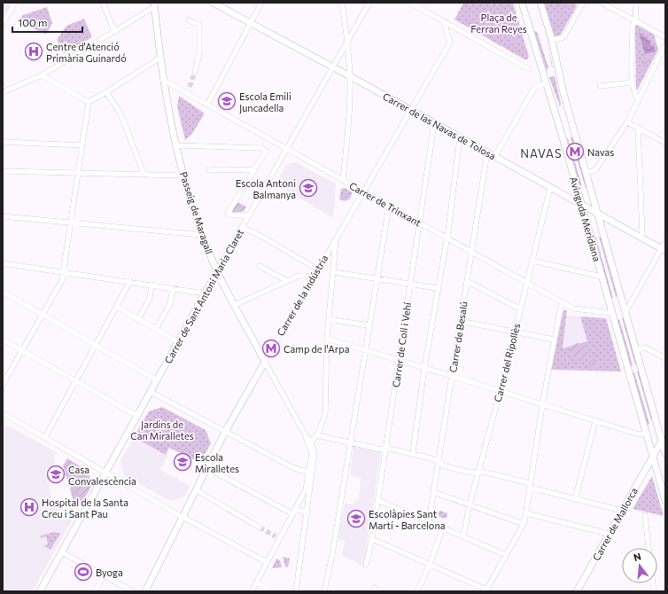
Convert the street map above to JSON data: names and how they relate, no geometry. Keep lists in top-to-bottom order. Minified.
{"streets":{"main road":["Carrer de las Navas de Tolosa","Passeig de Maragall","Avinguda Meridiana","Carrer de la Indústria","Carrer de Sant Antoni Maria Claret","Carrer de Mallorca"],"street":["Carrer de Trinxant","Carrer de Besalú","Carrer de Coll i Vehí","Carrer del Ripollès"]},"crossings":[["Carrer de las Navas de Tolosa","Avinguda Meridiana"],["Carrer de las Navas de Tolosa","Carrer de la Indústria"],["Carrer de las Navas de Tolosa","Carrer de Sant Antoni Maria Claret"],["Carrer de las Navas de Tolosa","Carrer de Besalú"],["Carrer de las Navas de Tolosa","Carrer de Coll i Vehí"],["Carrer de las Navas de Tolosa","Carrer del Ripollès"],["Carrer de Trinxant","Passeig de Maragall"],["Carrer de Trinxant","Avinguda Meridiana"],["Carrer de Trinxant","Carrer de la Indústria"],["Carrer de Trinxant","Carrer de Sant Antoni Maria Claret"],["Carrer de Trinxant","Carrer de Besalú"],["Carrer de Trinxant","Carrer de Coll i Vehí"],["Carrer de Trinxant","Carrer del Ripollès"],["Passeig de Maragall","Carrer de la Indústria"],["Passeig de Maragall","Carrer de Sant Antoni Maria Claret"],["Avinguda Meridiana","Carrer de Mallorca"]],"districts":["NAVAS"],"parks":["Plaça de Ferran Reyes","Jardins de Can Miralletes"],"places":{"hospital":["Centre d'Atenció Primària Guinardó","Hospital de la Santa Creu i Sant Pau"],"school or university":["Escola Emili Juncadella","Escola Antoni Balmanya","Escola Miralletes","Casa Convalescència","Escolàpies Sant Martí - Barcelona"],"metro station":["Navas","Camp de l'Arpa"],"sports":["Byoga"]},"scale_bar":"100 m","north":"top"}
